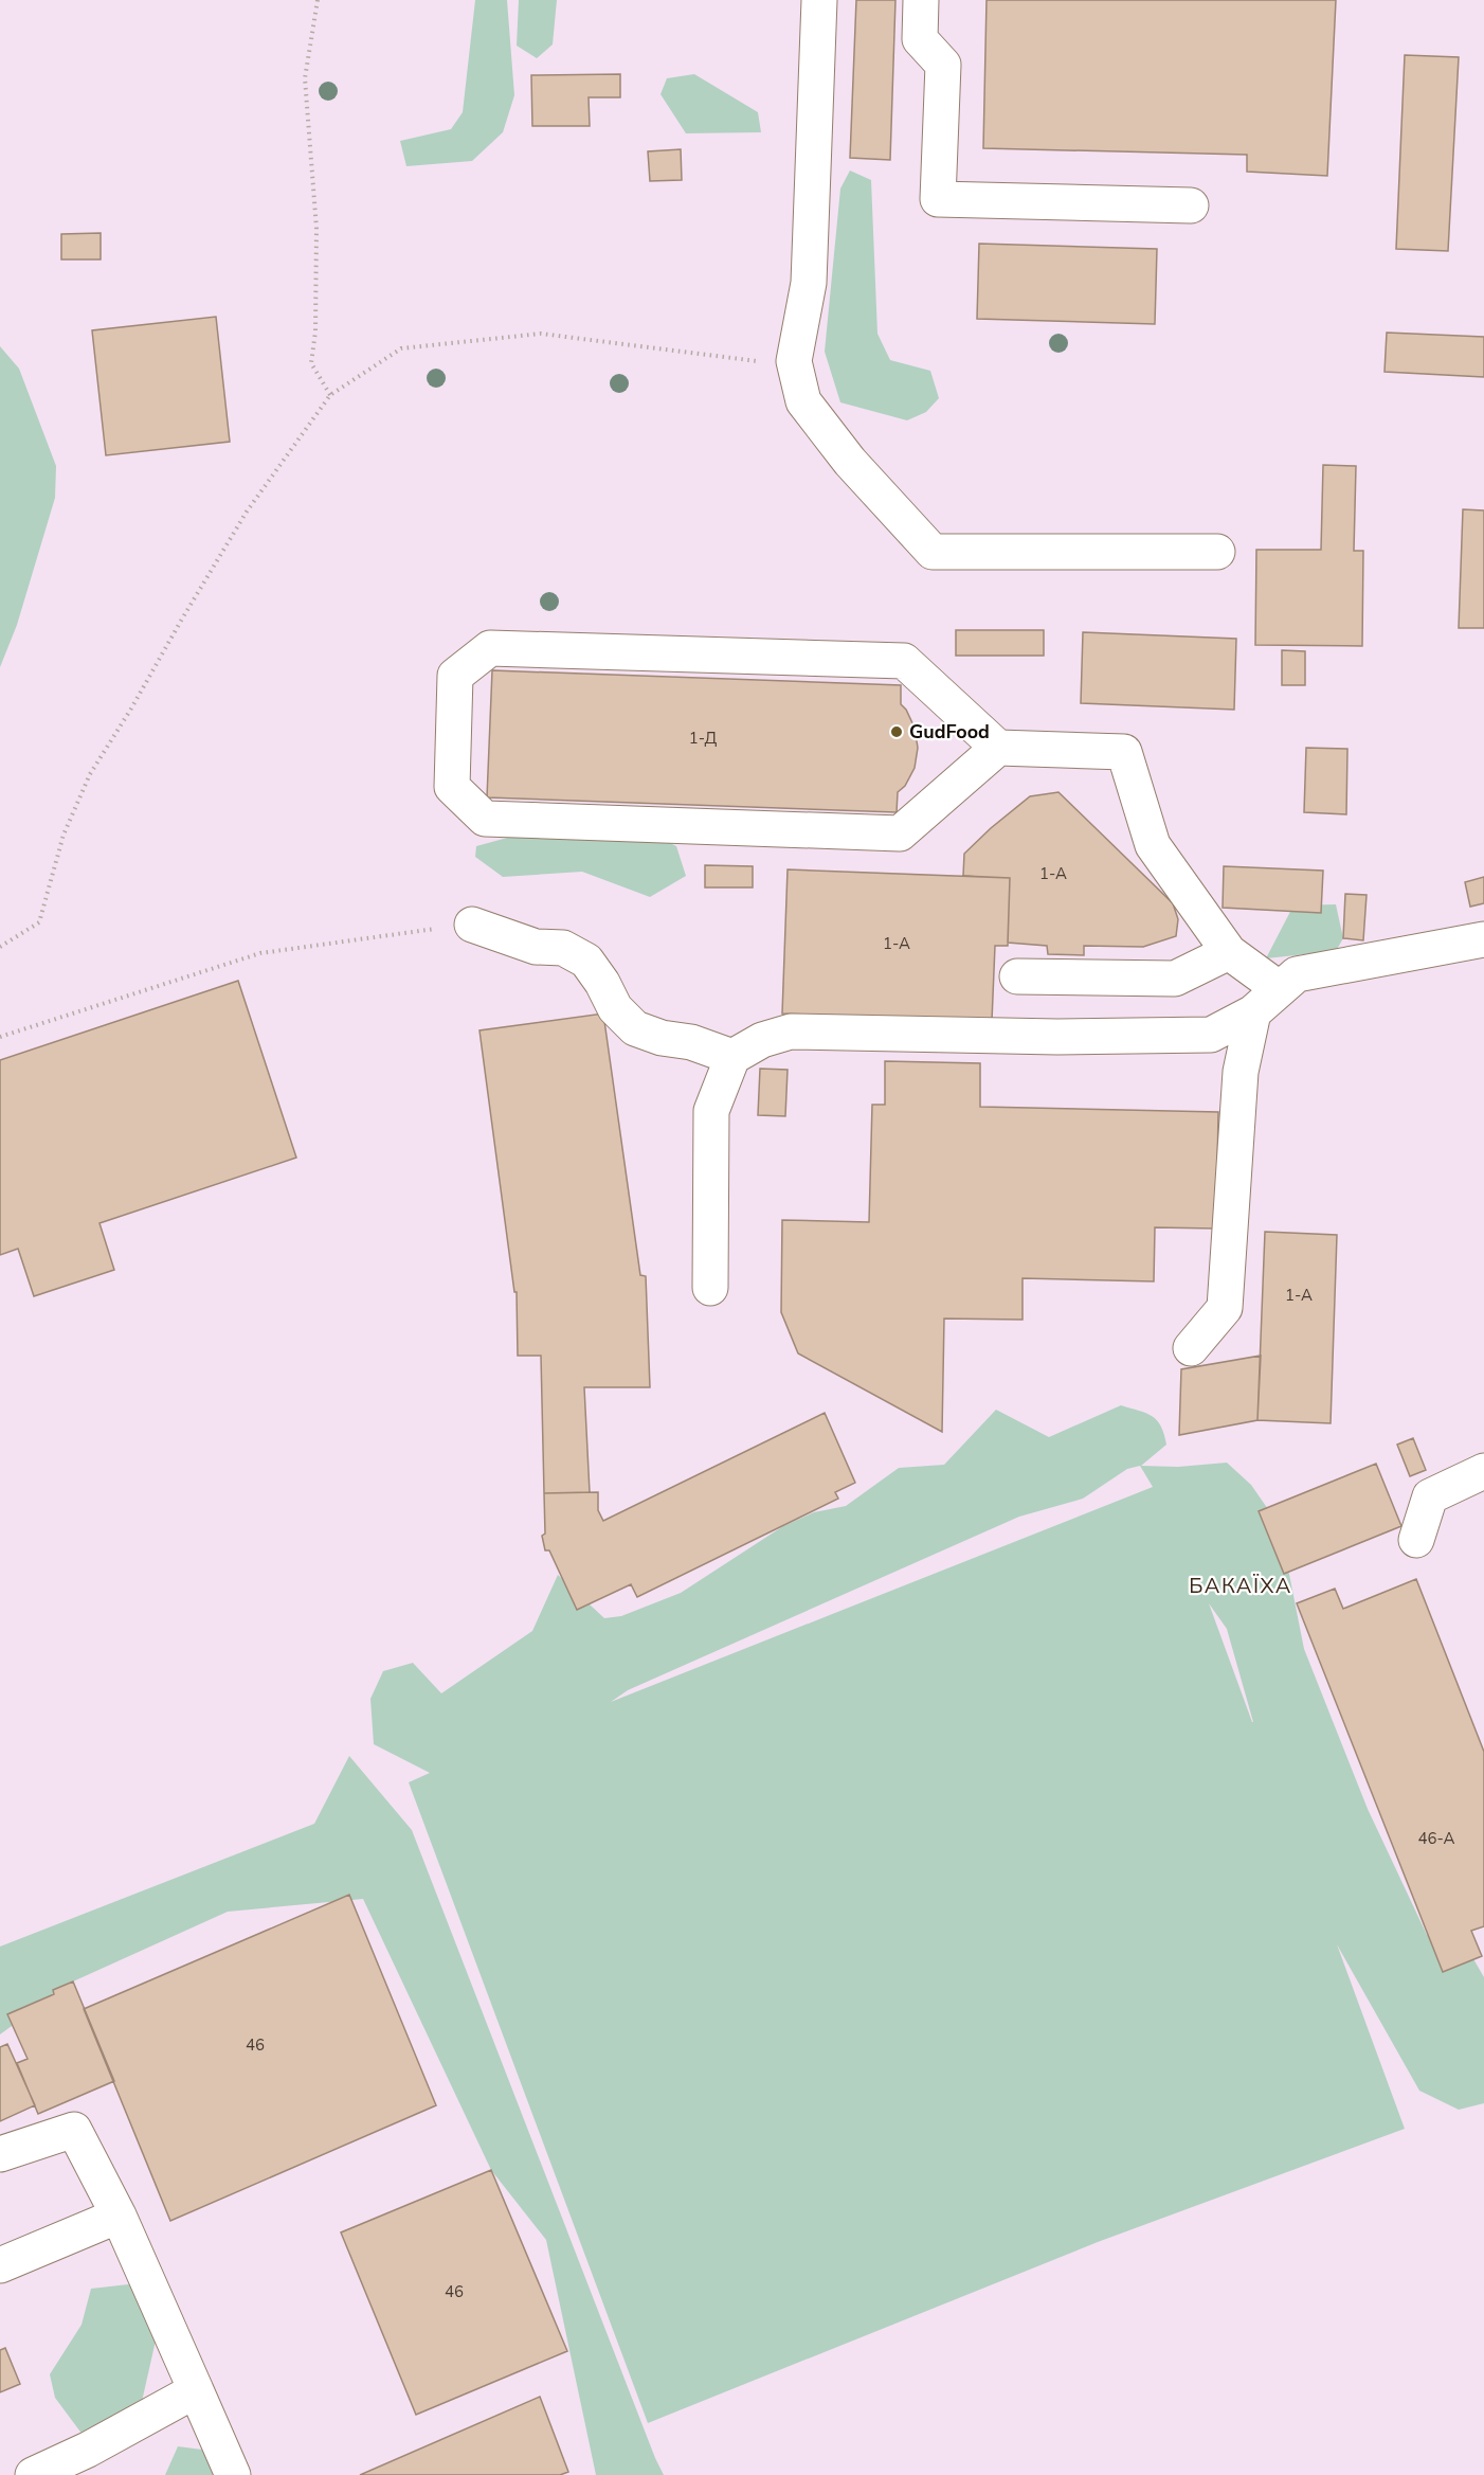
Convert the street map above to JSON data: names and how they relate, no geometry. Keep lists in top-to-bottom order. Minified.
{"districts":["БАКАЇХА"],"places":["GudFood"],"house_numbers":["1-Д","1-А","1-А","1-А","46-А","46","46"]}
